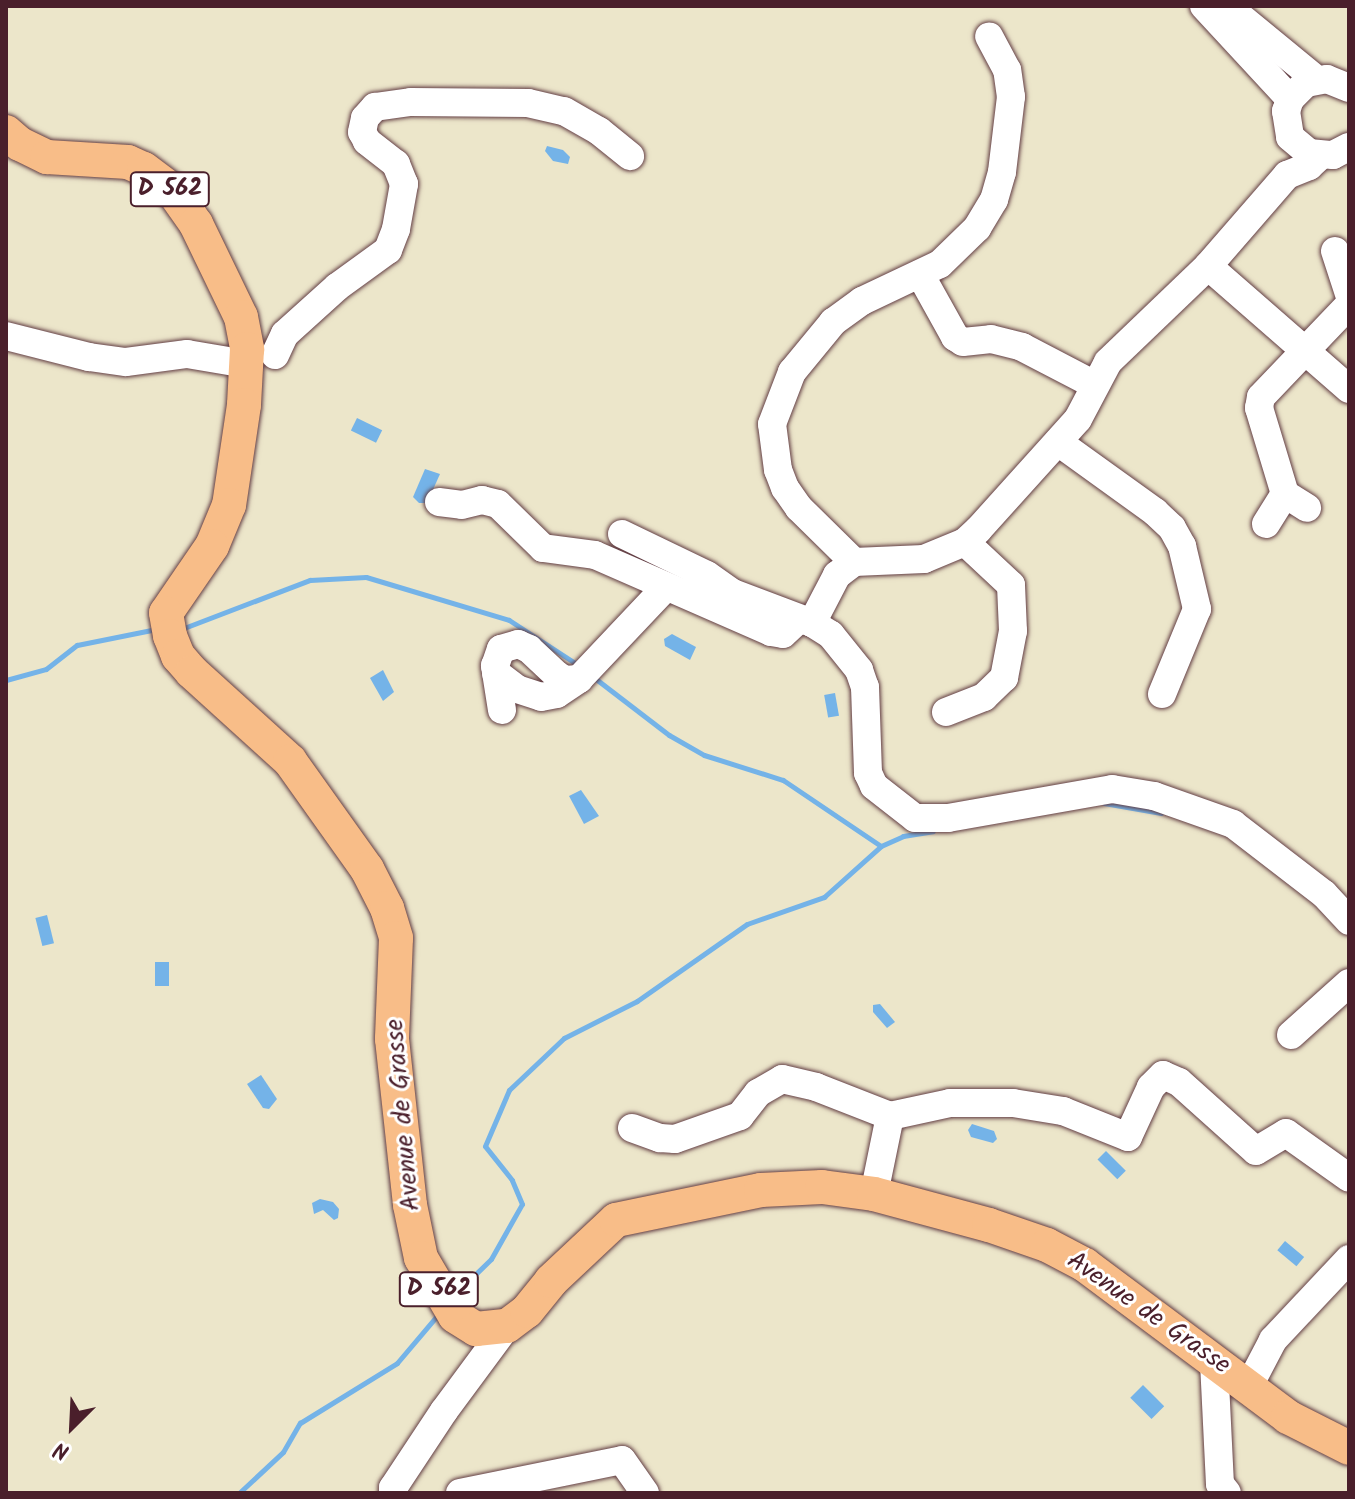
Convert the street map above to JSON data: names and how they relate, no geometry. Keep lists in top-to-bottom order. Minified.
{"streets":{"main road":["D 562","Avenue de Grasse"]},"north":"bottom left"}
